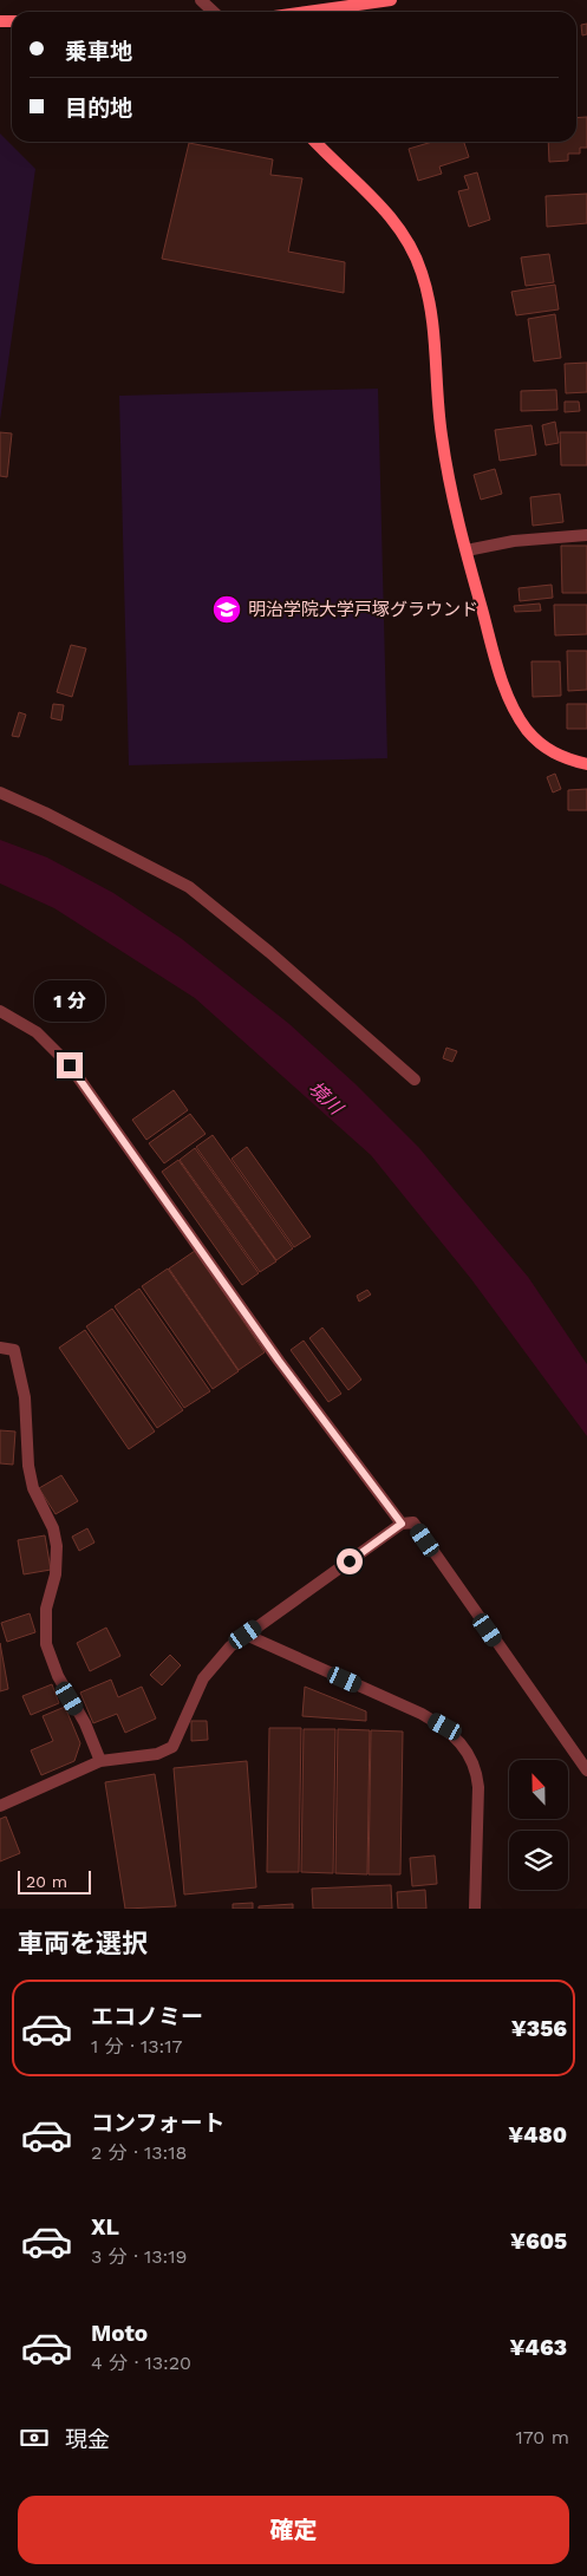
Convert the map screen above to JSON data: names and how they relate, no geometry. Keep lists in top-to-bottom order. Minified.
{"water":["境川"],"places":{"school or university":["明治学院大学戸塚グラウンド"]},"scale_bar":"20 m","north":"top","page":{"banner":["乗車地","目的地"],"bubble":"1 分","scale":"20 m","heading":"車両を選択","list":[{"name":"エコノミー","note":"1 分 · 13:17","value":"¥356"},{"name":"コンフォート","note":"2 分 · 13:18","value":"¥480"},{"name":"XL","note":"3 分 · 13:19","value":"¥605"},{"name":"Moto","note":"4 分 · 13:20","value":"¥463"}],"pay":["現金","170 m"],"buttons":"確定"}}
